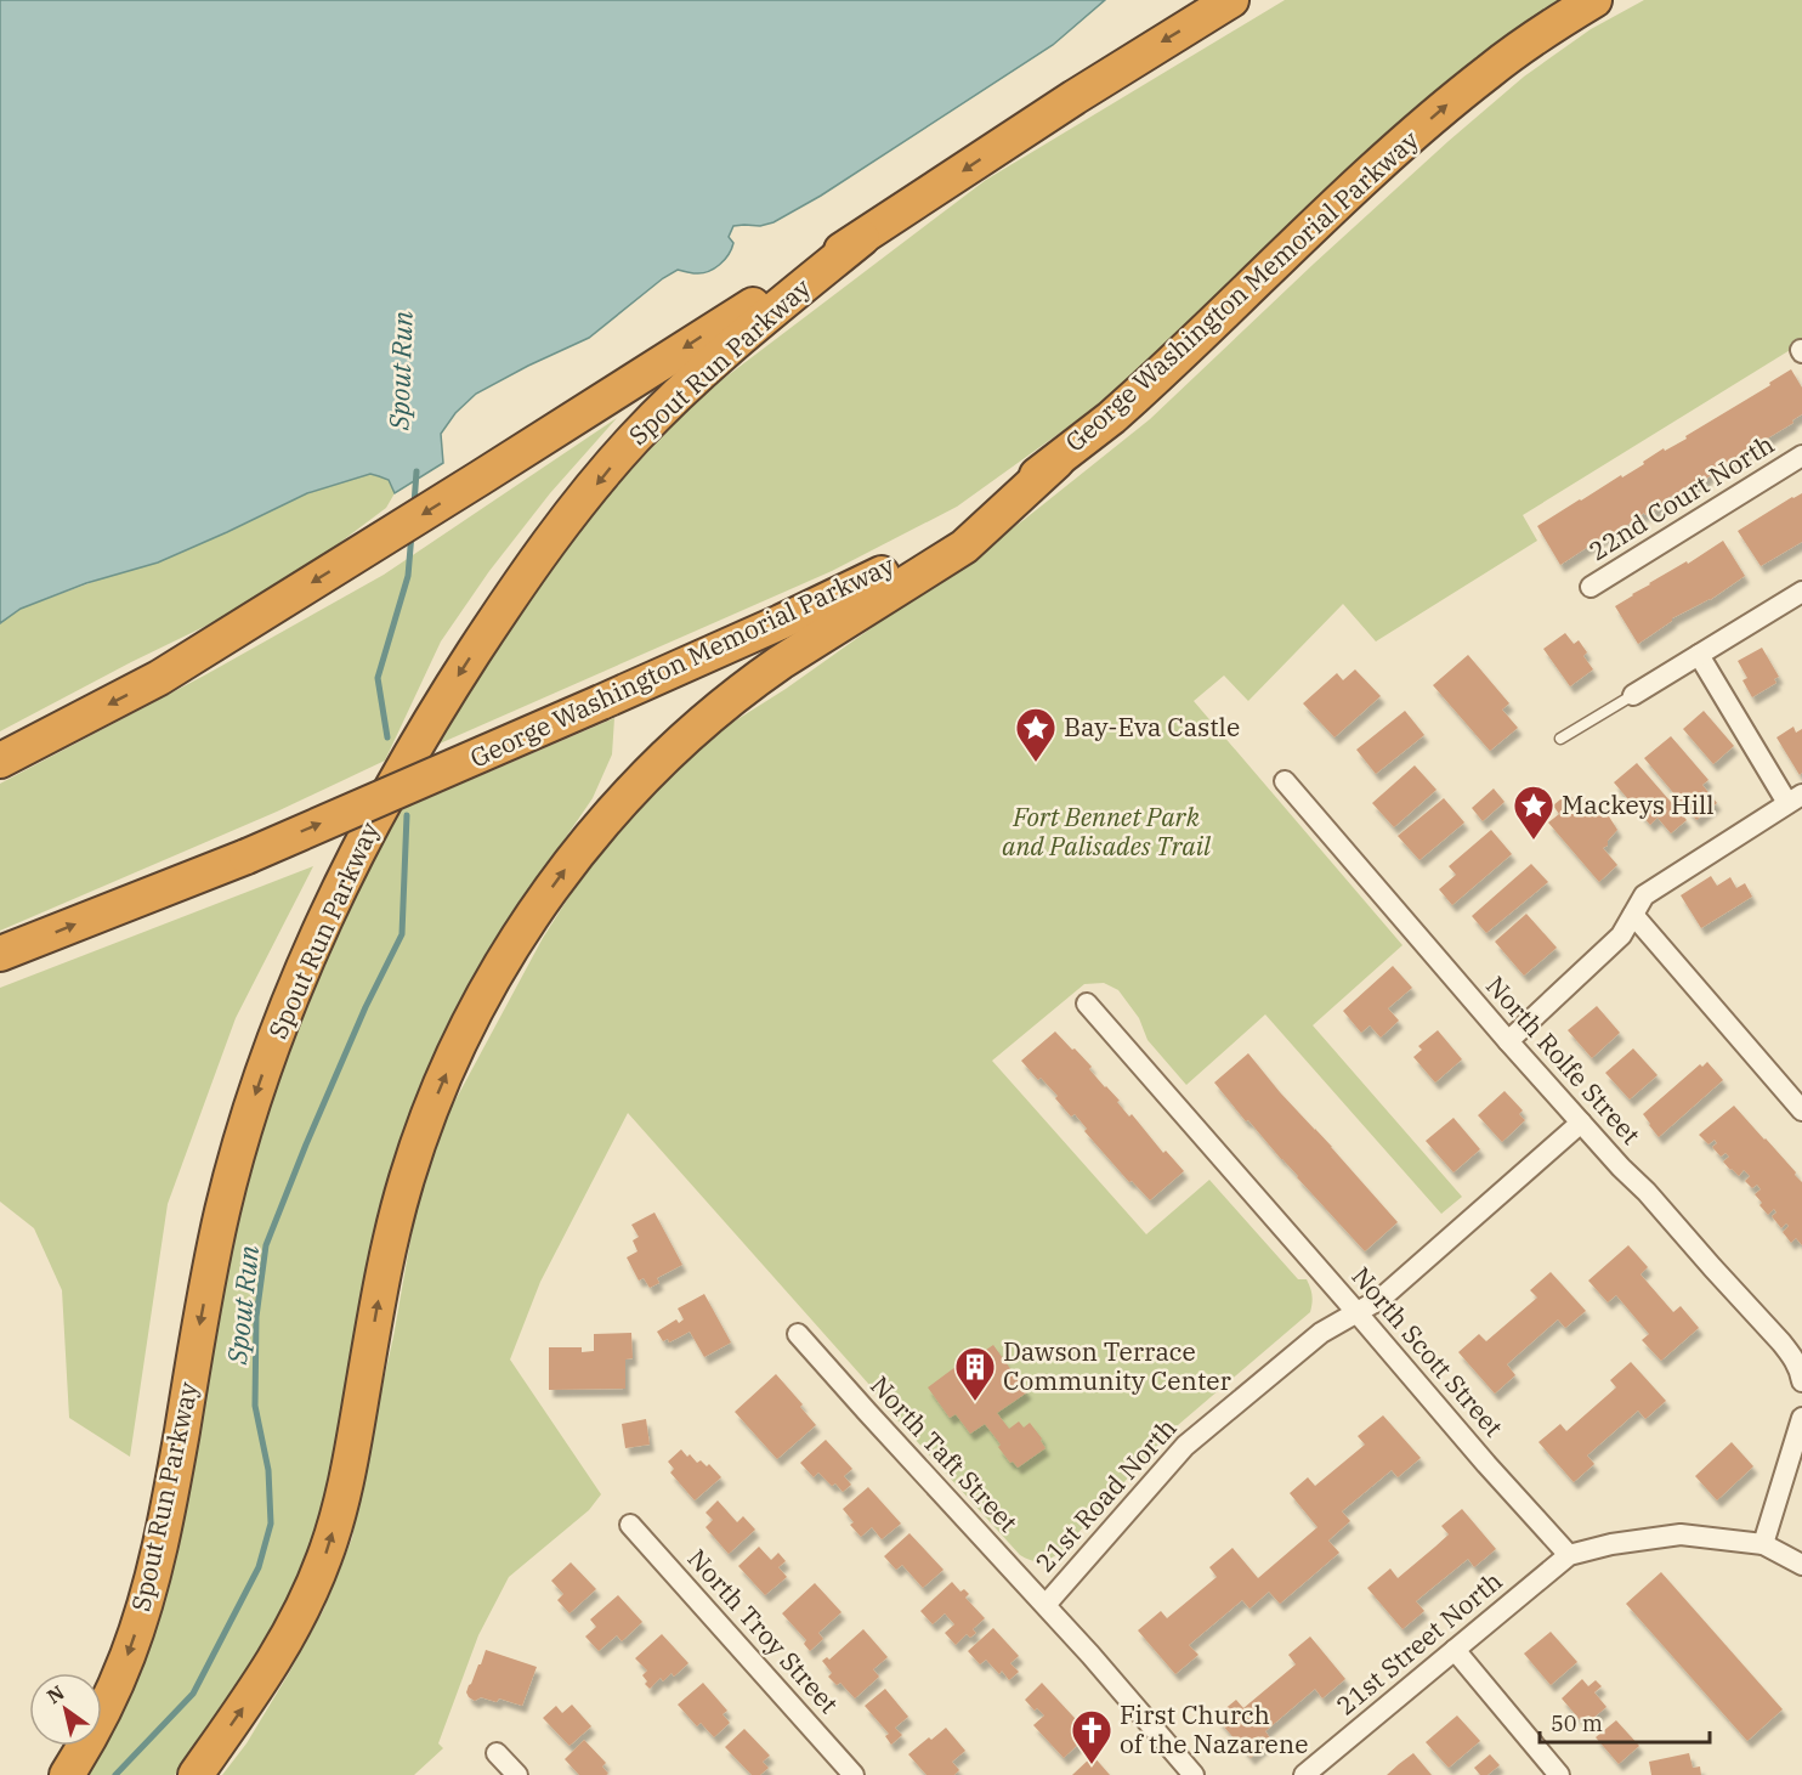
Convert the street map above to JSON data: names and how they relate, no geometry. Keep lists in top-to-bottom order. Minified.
{"streets":{"highway":["George Washington Memorial Parkway","Spout Run Parkway"],"street":["22nd Court North","North Rolfe Street","North Scott Street","North Taft Street","21st Road North","North Troy Street","21st Street North"]},"crossings":[["North Rolfe Street","21st Road North"],["North Scott Street","21st Road North"],["North Scott Street","21st Street North"],["North Taft Street","21st Road North"]],"water":["Spout Run"],"parks":["Fort Bennet Park and Palisades Trail"],"places":{"place":["Bay-Eva Castle","Mackeys Hill"],"building":["Dawson Terrace Community Center"],"church":["First Church of the Nazarene"]},"scale_bar":"50 m","north":"top left"}
